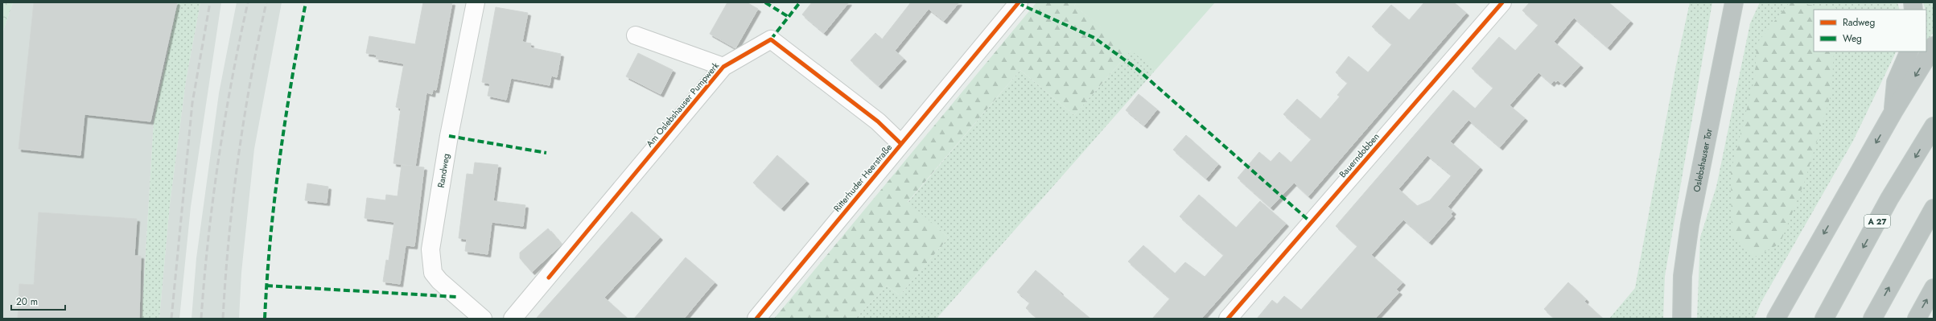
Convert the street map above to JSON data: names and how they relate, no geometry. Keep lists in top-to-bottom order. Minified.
{"streets":{"highway":["Oslebshauser Tor","A 27"],"street":["Am Oslebshauser Pumpwerk","Bauerndobben","Randweg","Ritterhuder Heerstraße"]},"crossings":[["Am Oslebshauser Pumpwerk","Ritterhuder Heerstraße"]],"legend":["Radweg","Weg"],"scale_bar":"20 m"}
